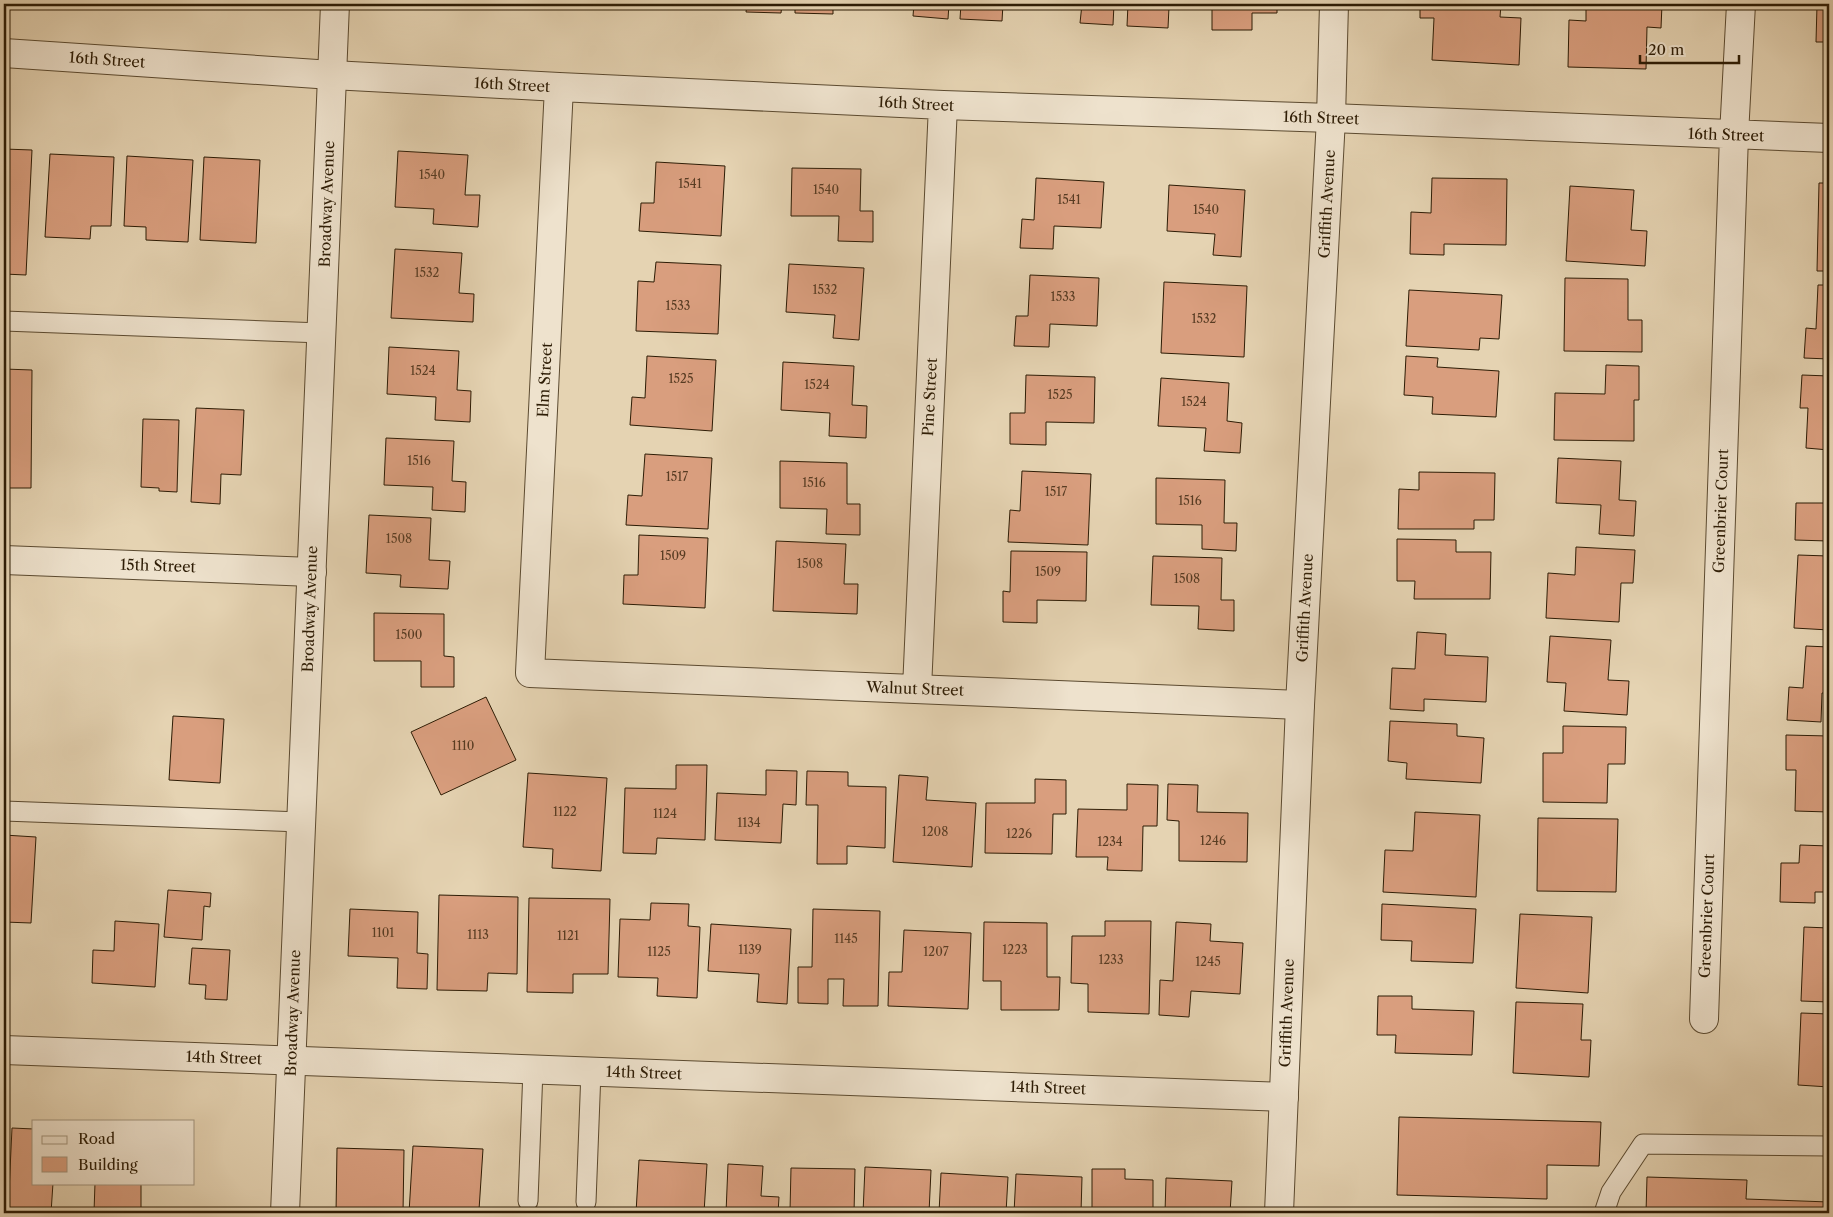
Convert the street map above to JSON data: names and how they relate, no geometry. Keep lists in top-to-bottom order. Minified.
{"streets":{"street":["16th Street","Broadway Avenue","Griffith Avenue","Elm Street","Pine Street","Greenbrier Court","15th Street","Walnut Street","14th Street"]},"crossings":[["16th Street","Broadway Avenue"],["16th Street","Griffith Avenue"],["16th Street","Elm Street"],["16th Street","Pine Street"],["16th Street","Greenbrier Court"],["Broadway Avenue","15th Street"],["Broadway Avenue","14th Street"],["Griffith Avenue","Walnut Street"],["Griffith Avenue","14th Street"],["Elm Street","Walnut Street"],["Pine Street","Walnut Street"]],"house_numbers":["1540","1541","1540","1541","1540","1532","1532","1533","1533","1532","1524","1525","1524","1525","1524","1516","1517","1516","1517","1516","1508","1509","1508","1509","1508","1500","1110","1122","1124","1134","1208","1226","1246","1234","1101","1113","1121","1145","1139","1223","1125","1207","1233","1245"],"legend":["Road","Building"],"scale_bar":"20 m"}
